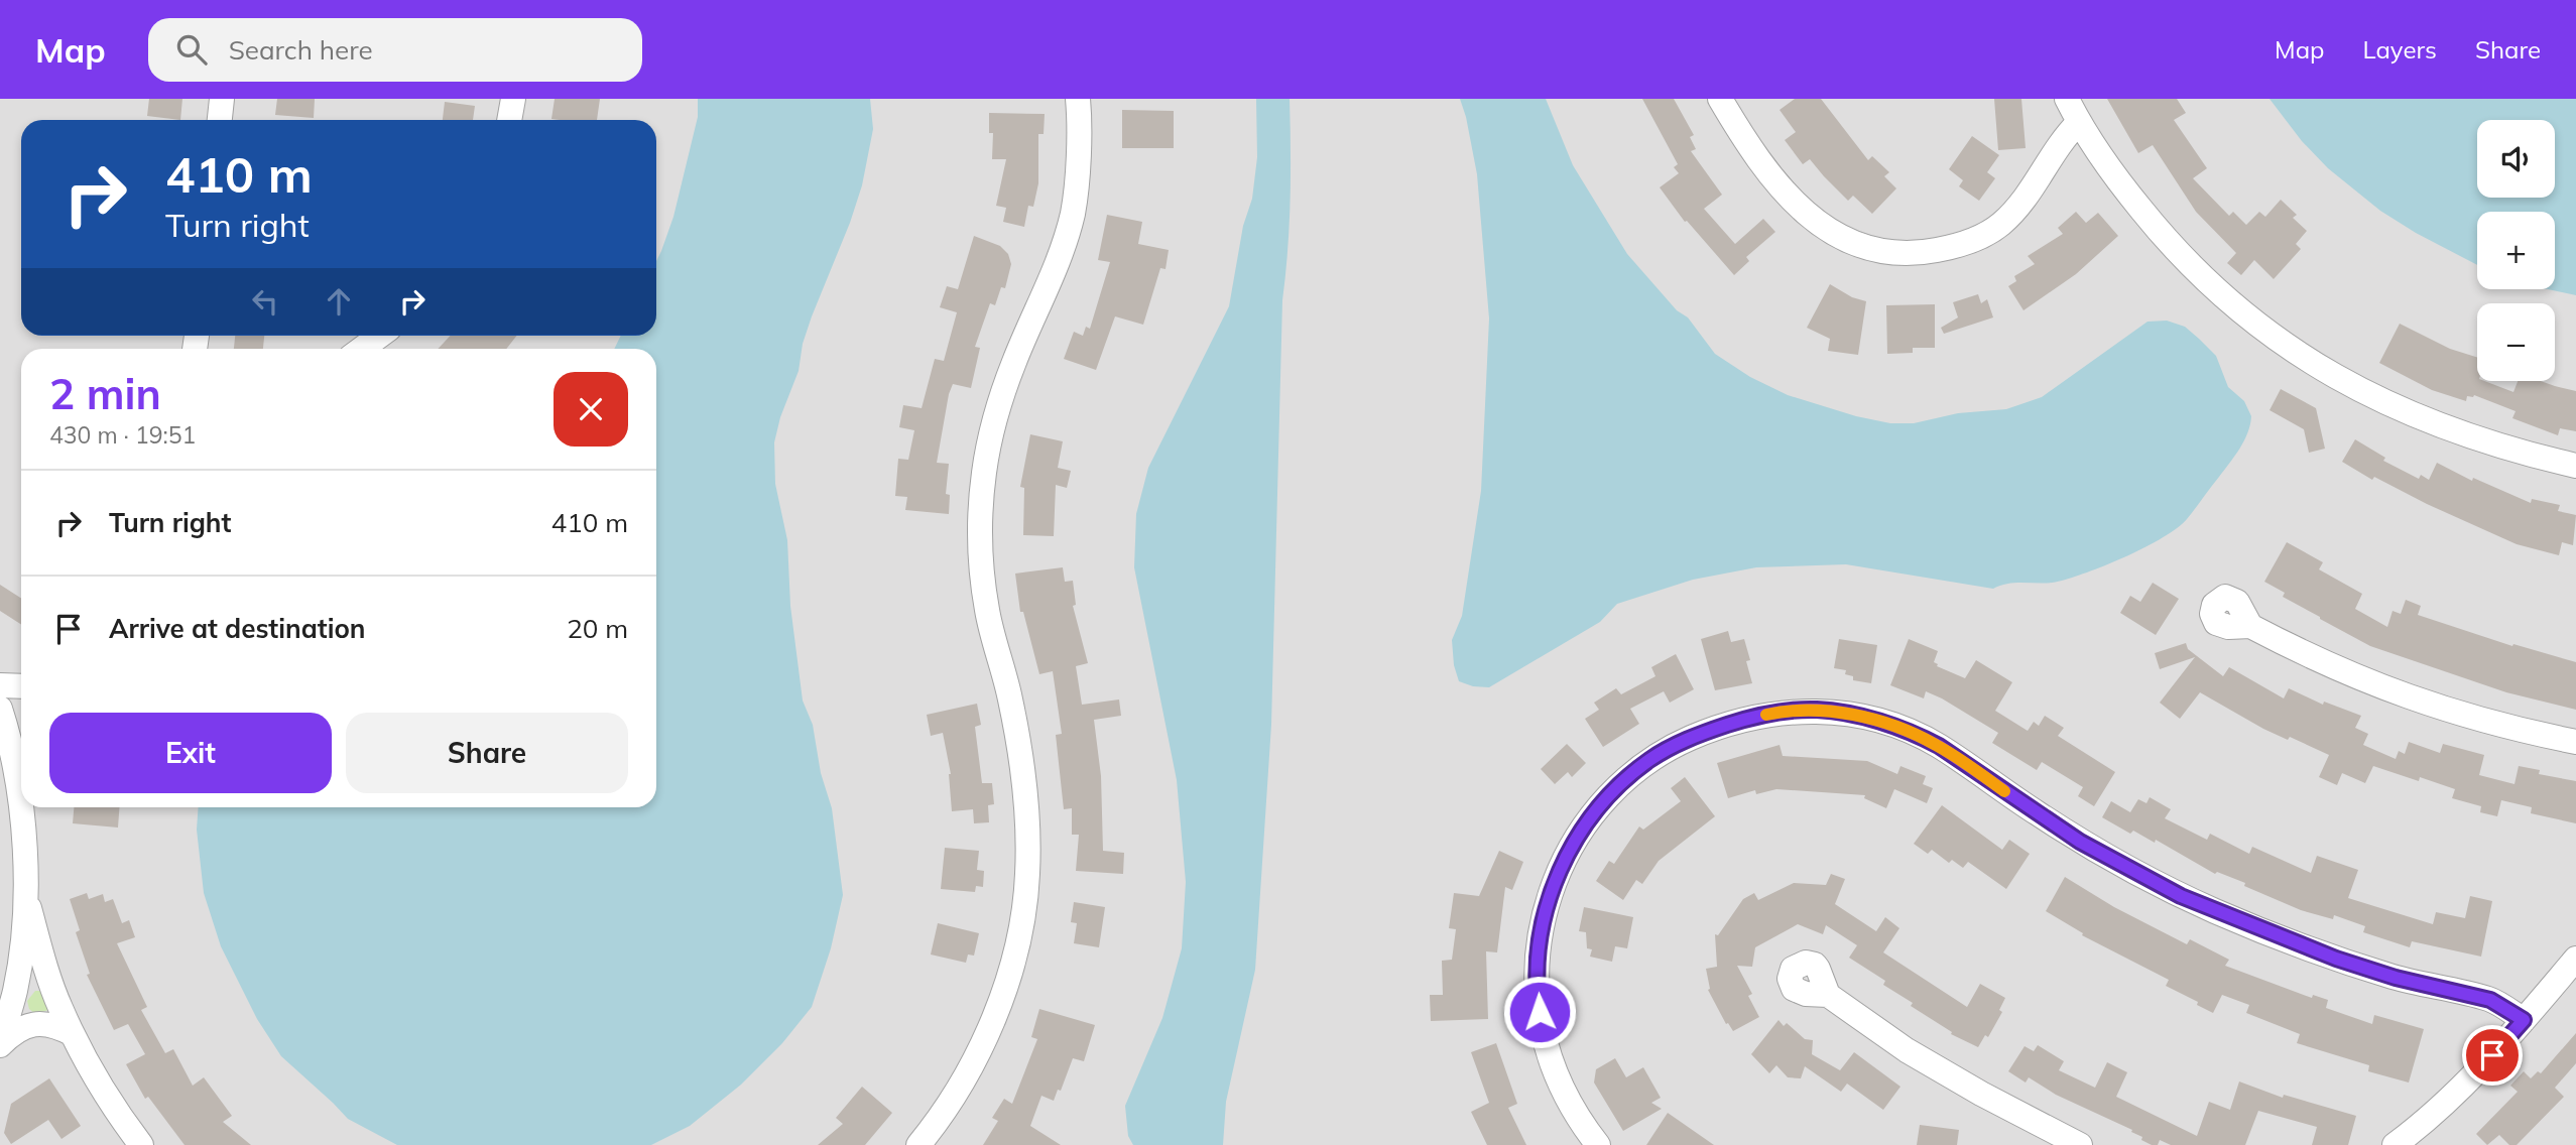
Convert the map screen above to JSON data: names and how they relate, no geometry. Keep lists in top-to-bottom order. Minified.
{"page":{"header":"Map","search":"Search here","nav":["Map","Layers","Share"],"map_buttons":["+","−"],"turn":["410 m","Turn right"],"heading":["2 min","430 m · 19:51"],"list":[{"name":"Turn right","value":"410 m"},{"name":"Arrive at destination","value":"20 m"}],"buttons":["Exit","Share"]}}
